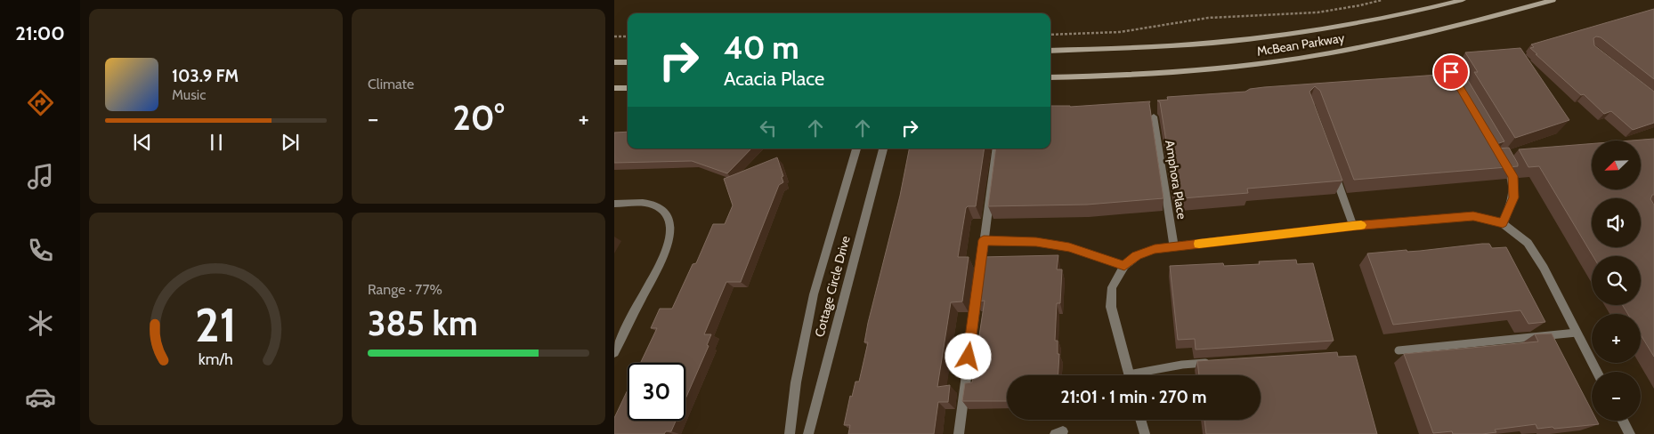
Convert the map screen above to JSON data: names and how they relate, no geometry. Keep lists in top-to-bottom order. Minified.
{"streets":{"main road":["McBean Parkway"],"street":["Amphora Place","Cottage Circle Drive"]},"north":"bottom left","page":{"tabs":"21:00","tile":["Climate",["Range · 77%","385 km"]],"turn":["40 m","Acacia Place"],"song":["103.9 FM","Music"],"heat":["−","20°","+"],"map_buttons":["+","−"],"limit":"30","trip":"21:01 · 1 min · 270 m","gauge":["21","km/h"]}}
